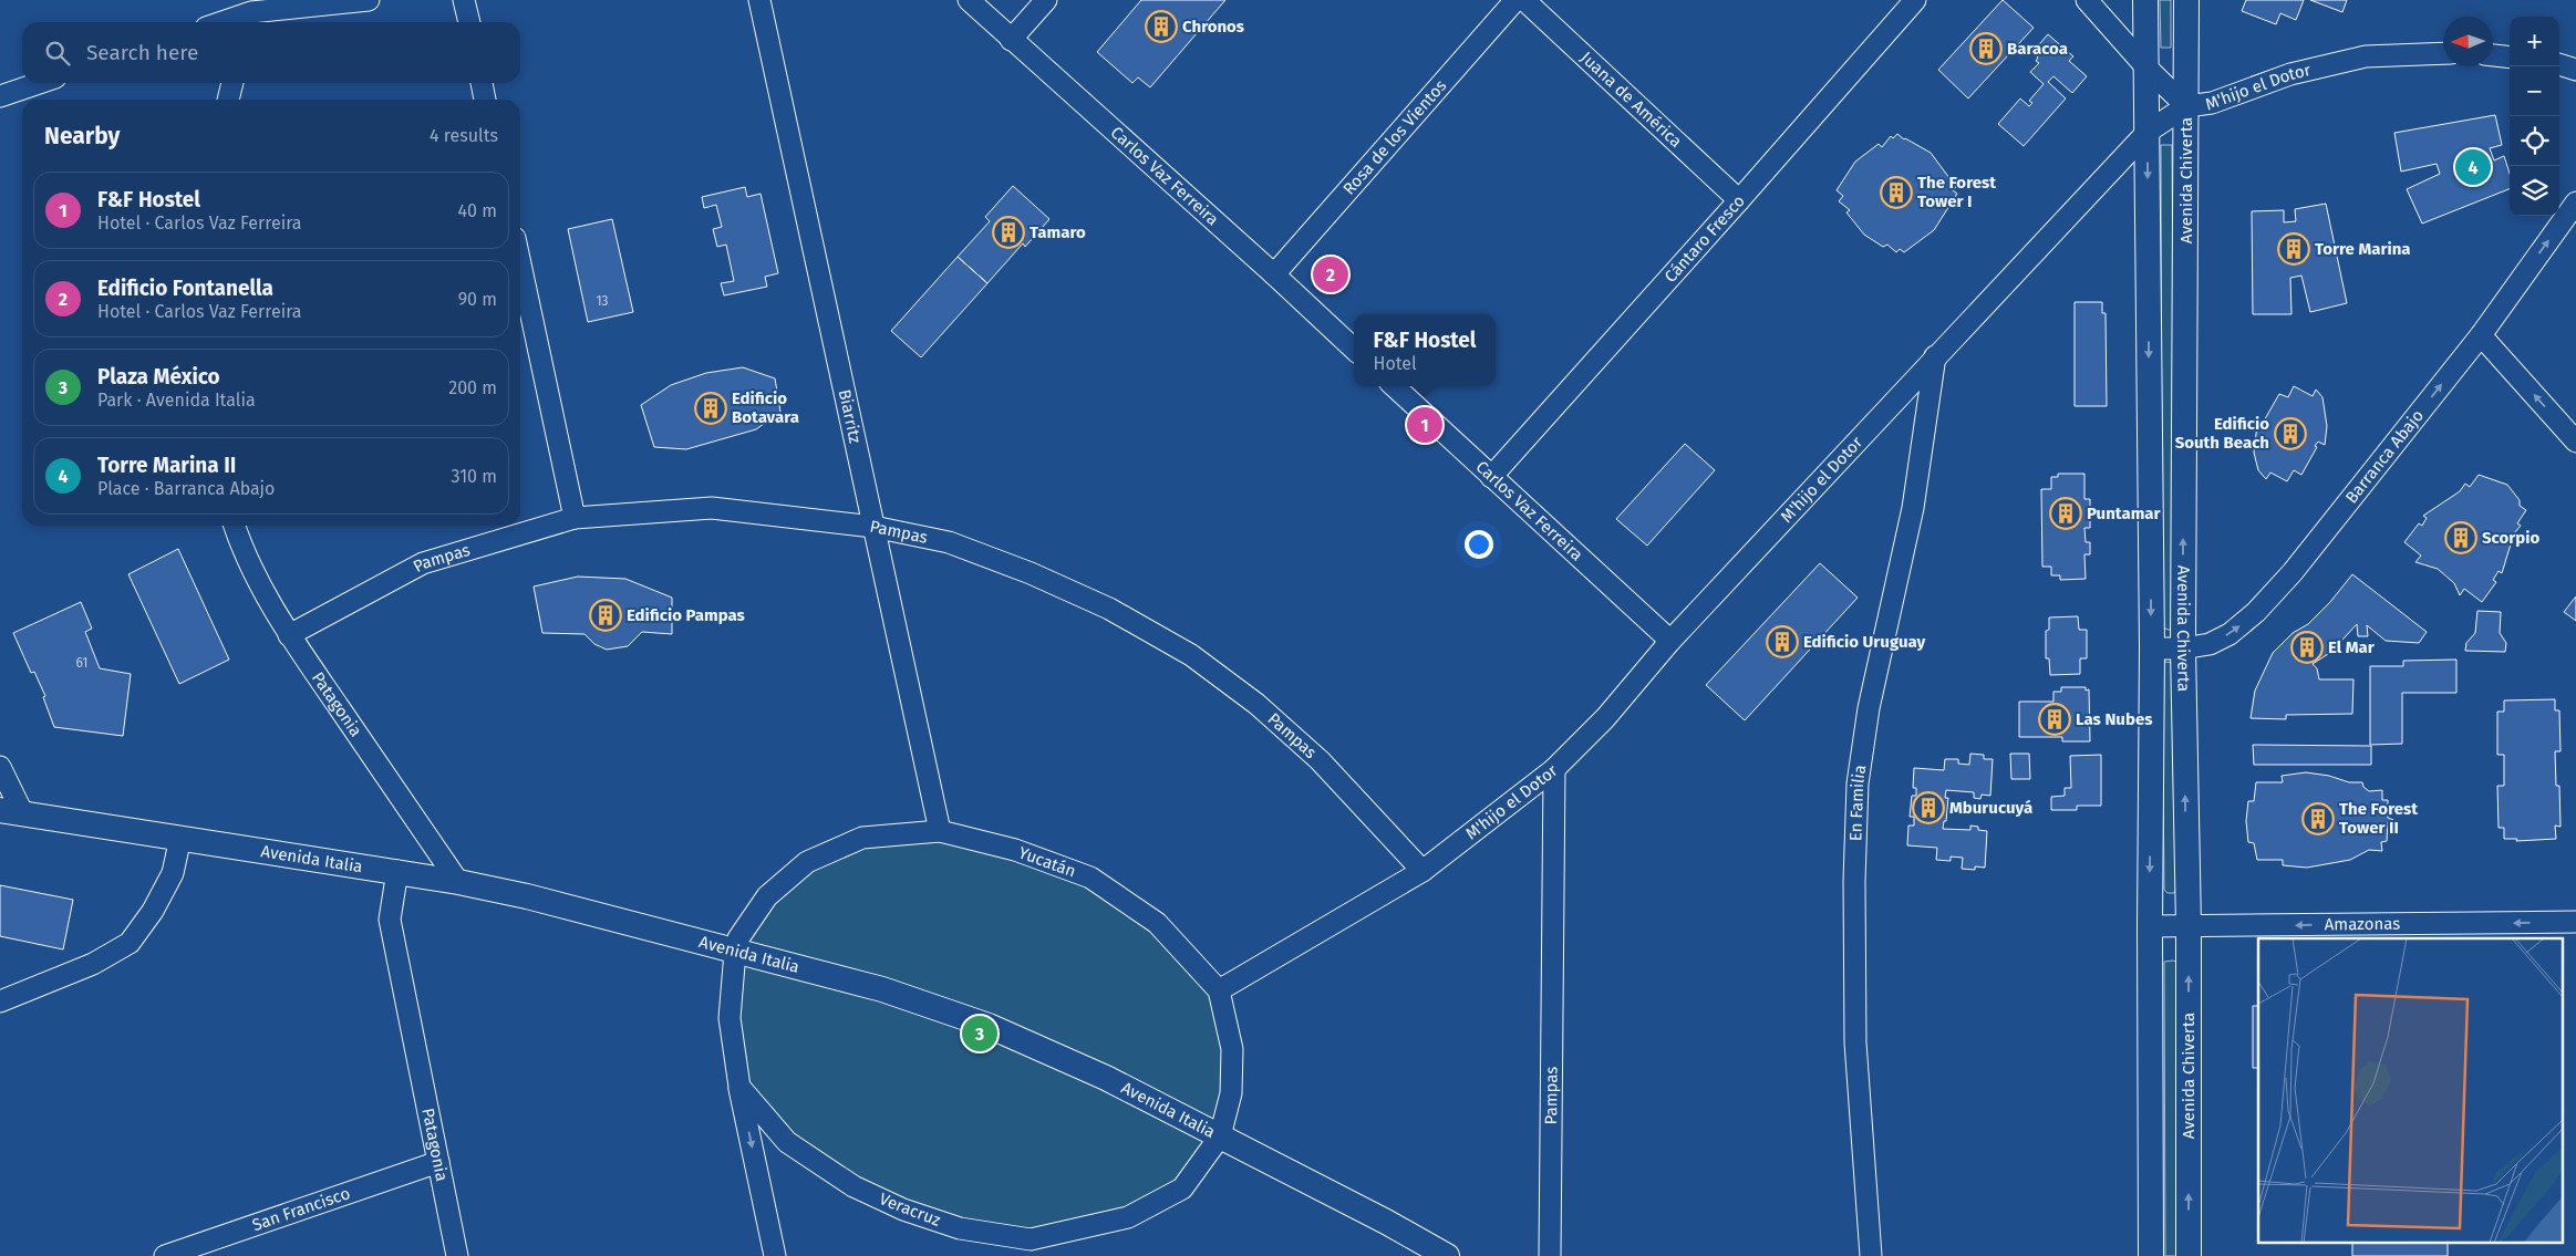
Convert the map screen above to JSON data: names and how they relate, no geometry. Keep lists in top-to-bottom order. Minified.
{"streets":{"street":["M'hijo el Dotor","Juana de América","Rosa de los Vientos","Carlos Vaz Ferreira","Avenida Chiverta","Cántaro Fresco","Biarritz","Barranca Abajo","Pampas","Patagonia","En Familia","Avenida Italia","Yucatán","Amazonas","San Francisco","Veracruz"]},"crossings":[["M'hijo el Dotor","Carlos Vaz Ferreira"],["M'hijo el Dotor","Avenida Chiverta"],["M'hijo el Dotor","Pampas"],["M'hijo el Dotor","En Familia"],["M'hijo el Dotor","Yucatán"],["Juana de América","Cántaro Fresco"],["Rosa de los Vientos","Carlos Vaz Ferreira"],["Carlos Vaz Ferreira","Cántaro Fresco"],["Avenida Chiverta","Barranca Abajo"],["Avenida Chiverta","Amazonas"],["Biarritz","Pampas"],["Biarritz","Yucatán"],["Pampas","Patagonia"],["Patagonia","Avenida Italia"],["Patagonia","San Francisco"],["Avenida Italia","Yucatán"],["Avenida Italia","Veracruz"]],"one_way":["Barranca Abajo","Amazonas"],"places":{"building":["Chronos","Baracoa","The Forest Tower I","Tamaro","Torre Marina","Edificio Botavara","Edificio South Beach","Puntamar","Scorpio","Edificio Pampas","Edificio Uruguay","El Mar","Las Nubes","Mburucuyá","The Forest Tower II"]},"house_numbers":["13","61"],"north":"left","page":{"map_buttons":["+","−"],"search":"Search here","heading":["Nearby","4 results"],"pins":["4","2","1","3"],"list":[{"mark":"1","name":"F&F Hostel","note":"Hotel · Carlos Vaz Ferreira","value":"40 m"},{"mark":"2","name":"Edificio Fontanella","note":"Hotel · Carlos Vaz Ferreira","value":"90 m"},{"mark":"3","name":"Plaza México","note":"Park · Avenida Italia","value":"200 m"},{"mark":"4","name":"Torre Marina II","note":"Place · Barranca Abajo","value":"310 m"}],"popup":["F&F Hostel","Hotel"]}}
